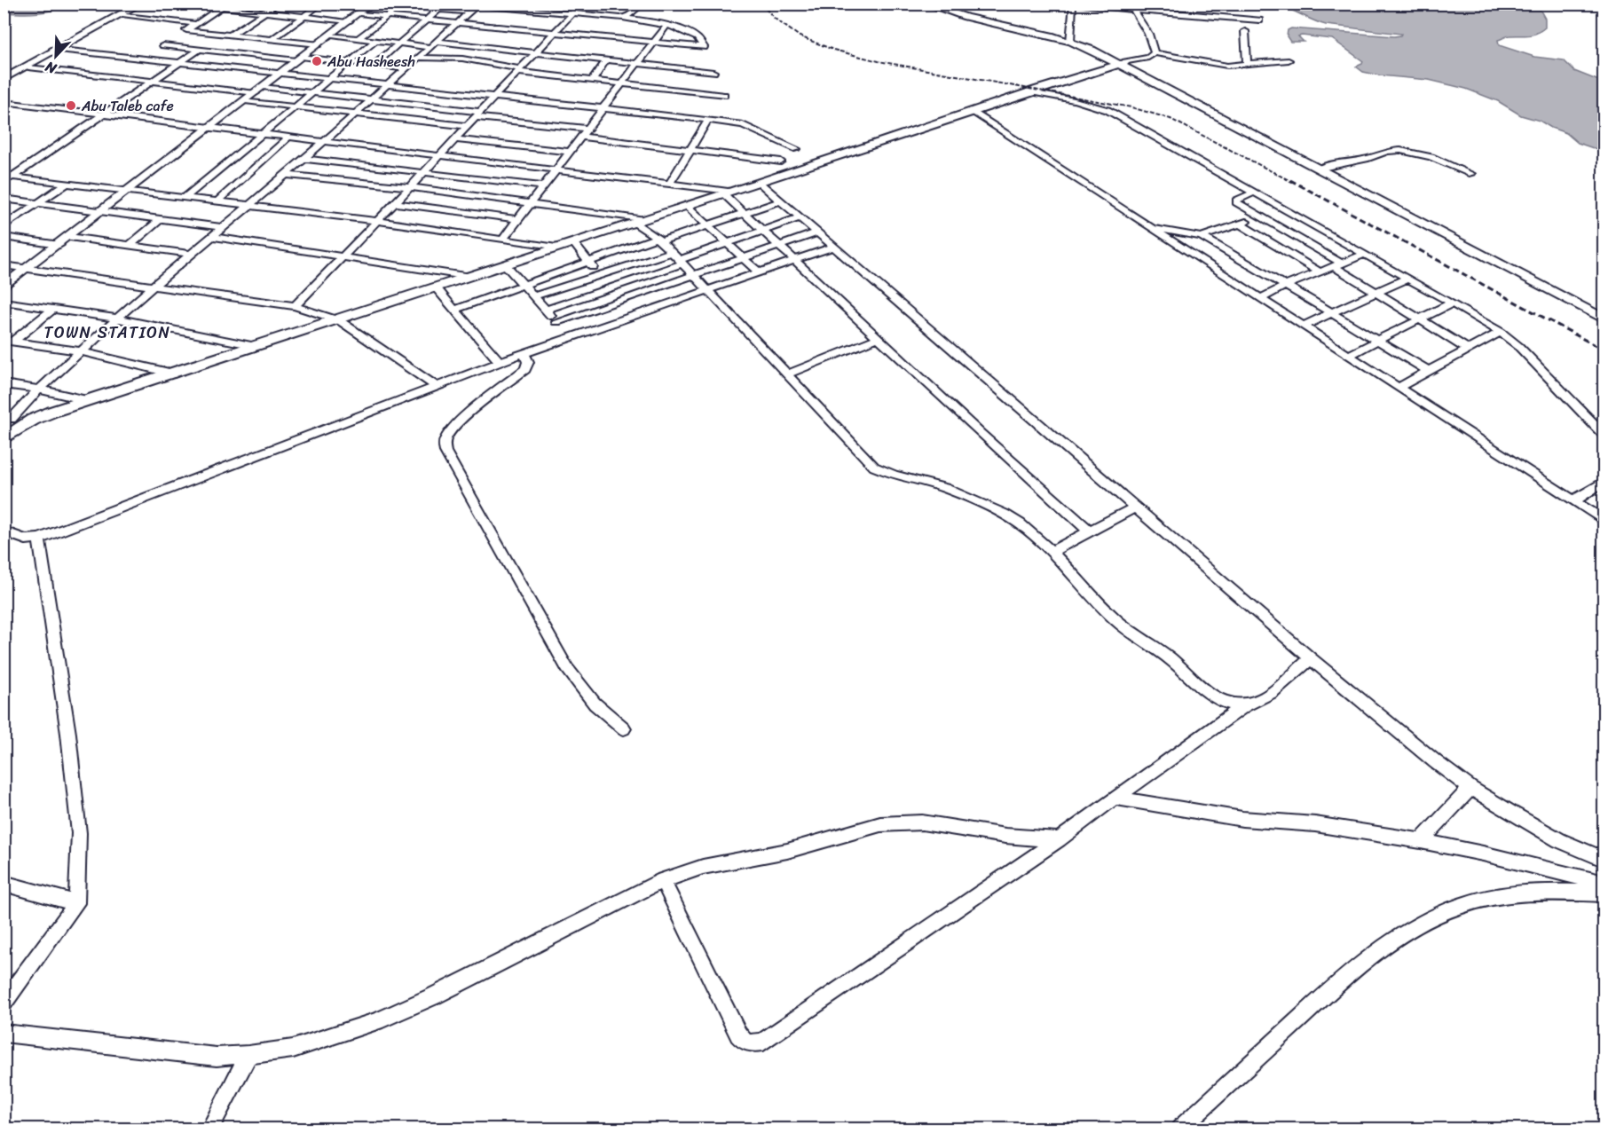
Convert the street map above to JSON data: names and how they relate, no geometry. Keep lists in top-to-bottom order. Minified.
{"districts":["TOWN STATION"],"places":["Abu Hasheesh","Abu Taleb cafe"],"north":"bottom left"}
